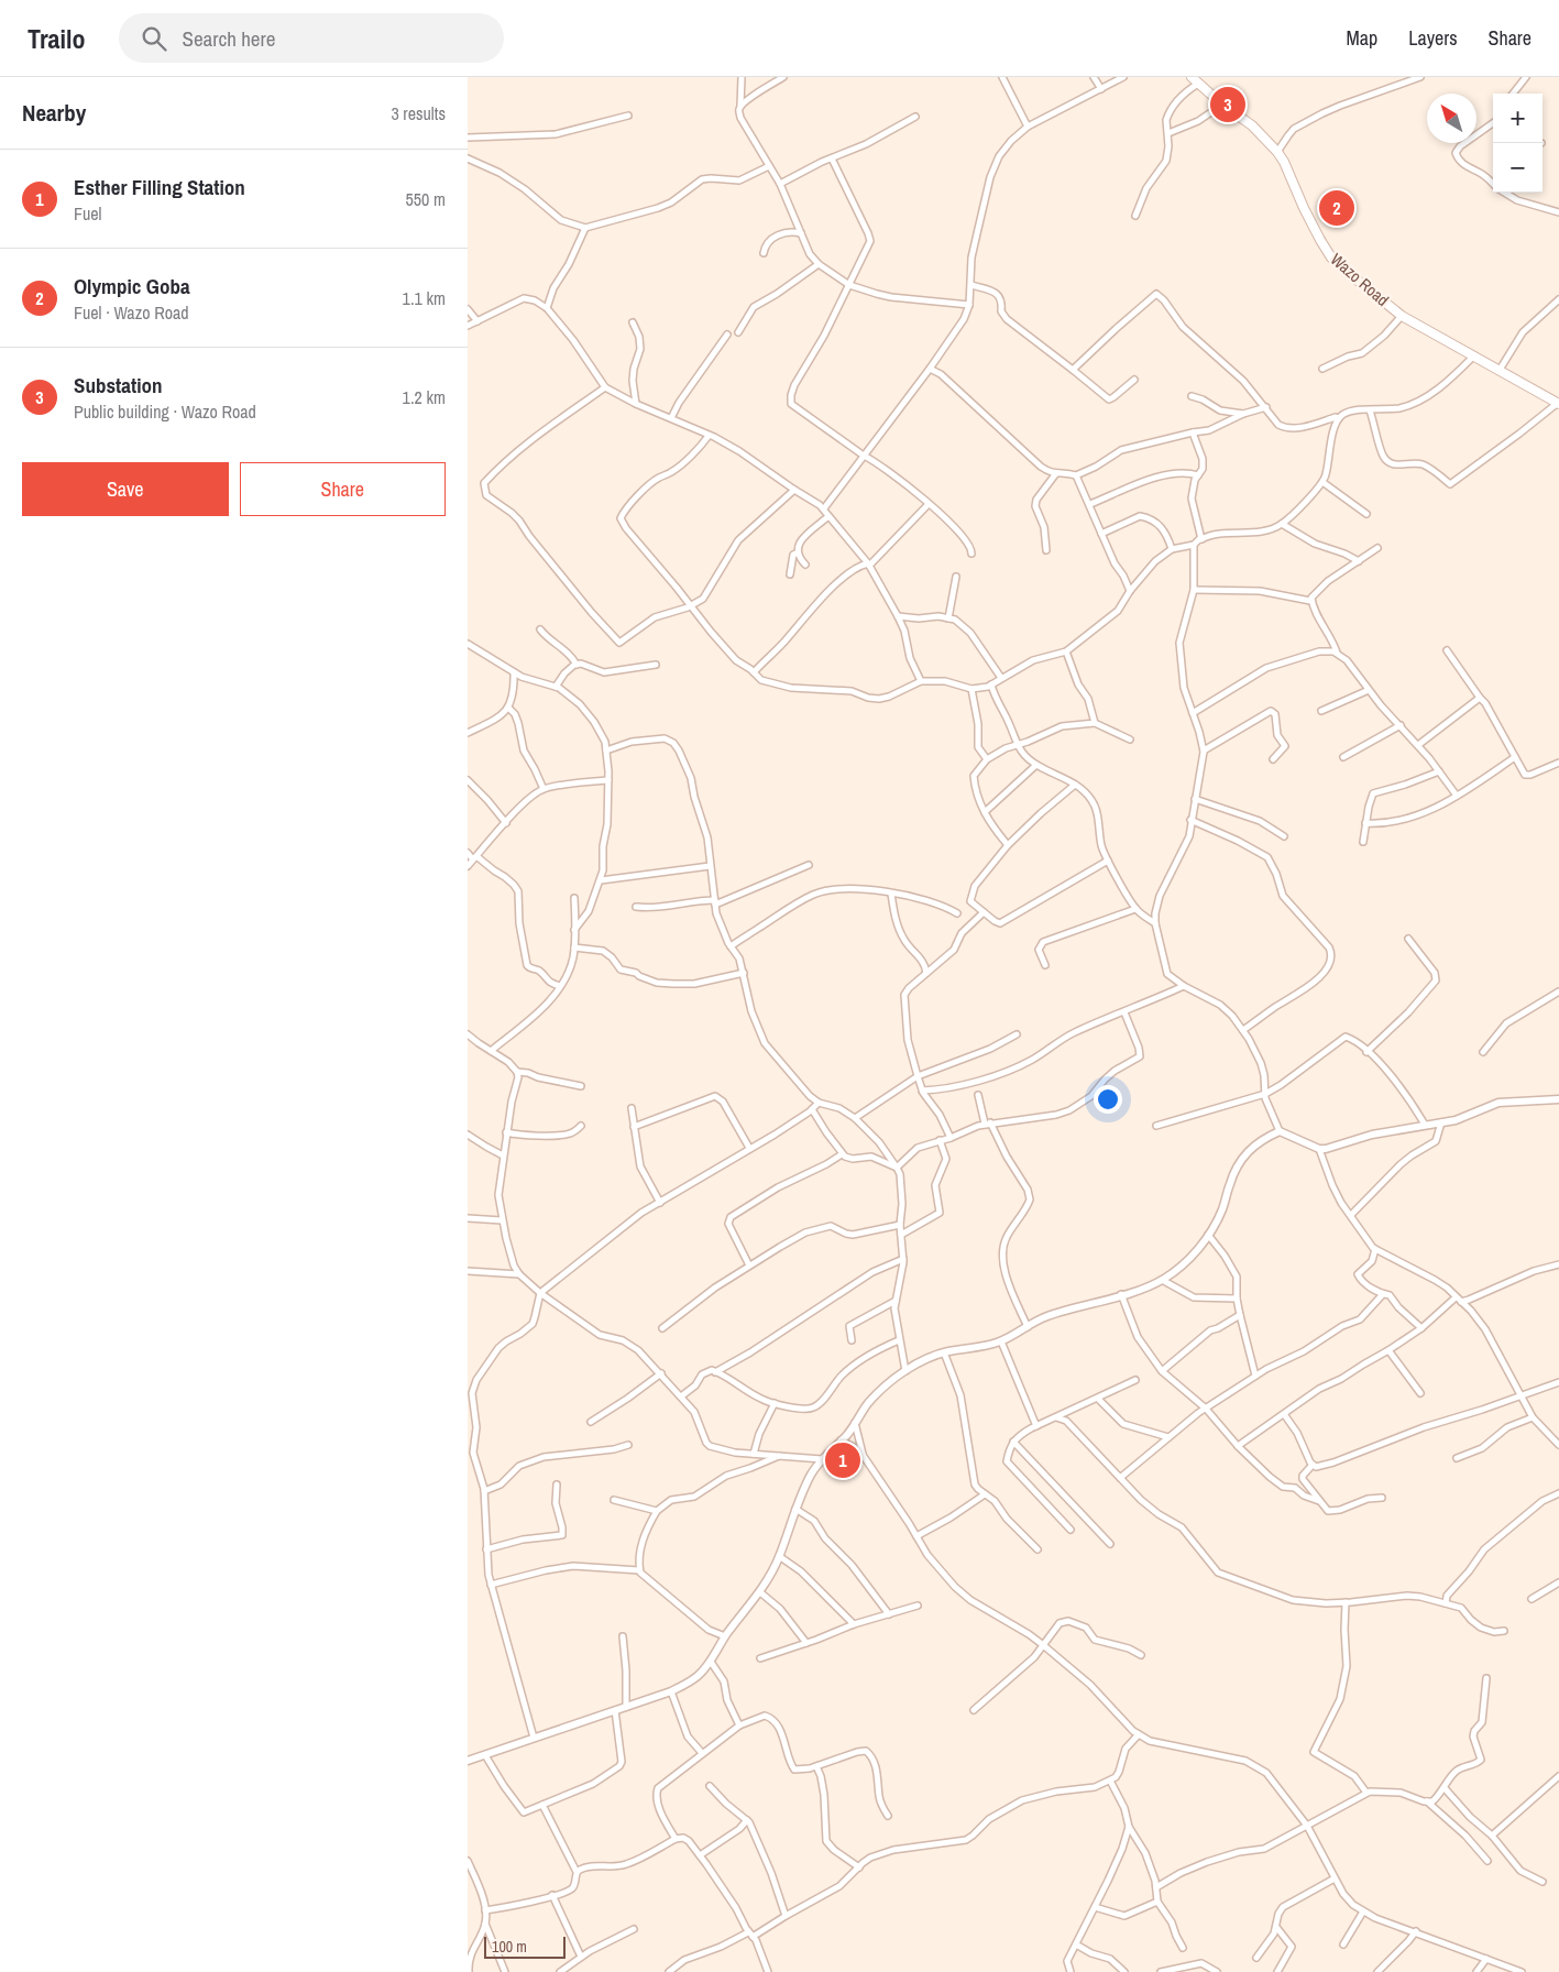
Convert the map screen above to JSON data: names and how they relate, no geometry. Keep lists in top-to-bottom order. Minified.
{"streets":{"main road":["Wazo Road"]},"scale_bar":"100 m","north":"top left","page":{"header":"Trailo","search":"Search here","nav":["Map","Layers","Share"],"heading":["Nearby","3 results"],"pins":["3","2","1"],"map_buttons":["+","−"],"list":[{"mark":"1","name":"Esther Filling Station","note":"Fuel","value":"550 m"},{"mark":"2","name":"Olympic Goba","note":"Fuel · Wazo Road","value":"1.1 km"},{"mark":"3","name":"Substation","note":"Public building · Wazo Road","value":"1.2 km"}],"buttons":["Save","Share"],"scale":"100 m"}}
